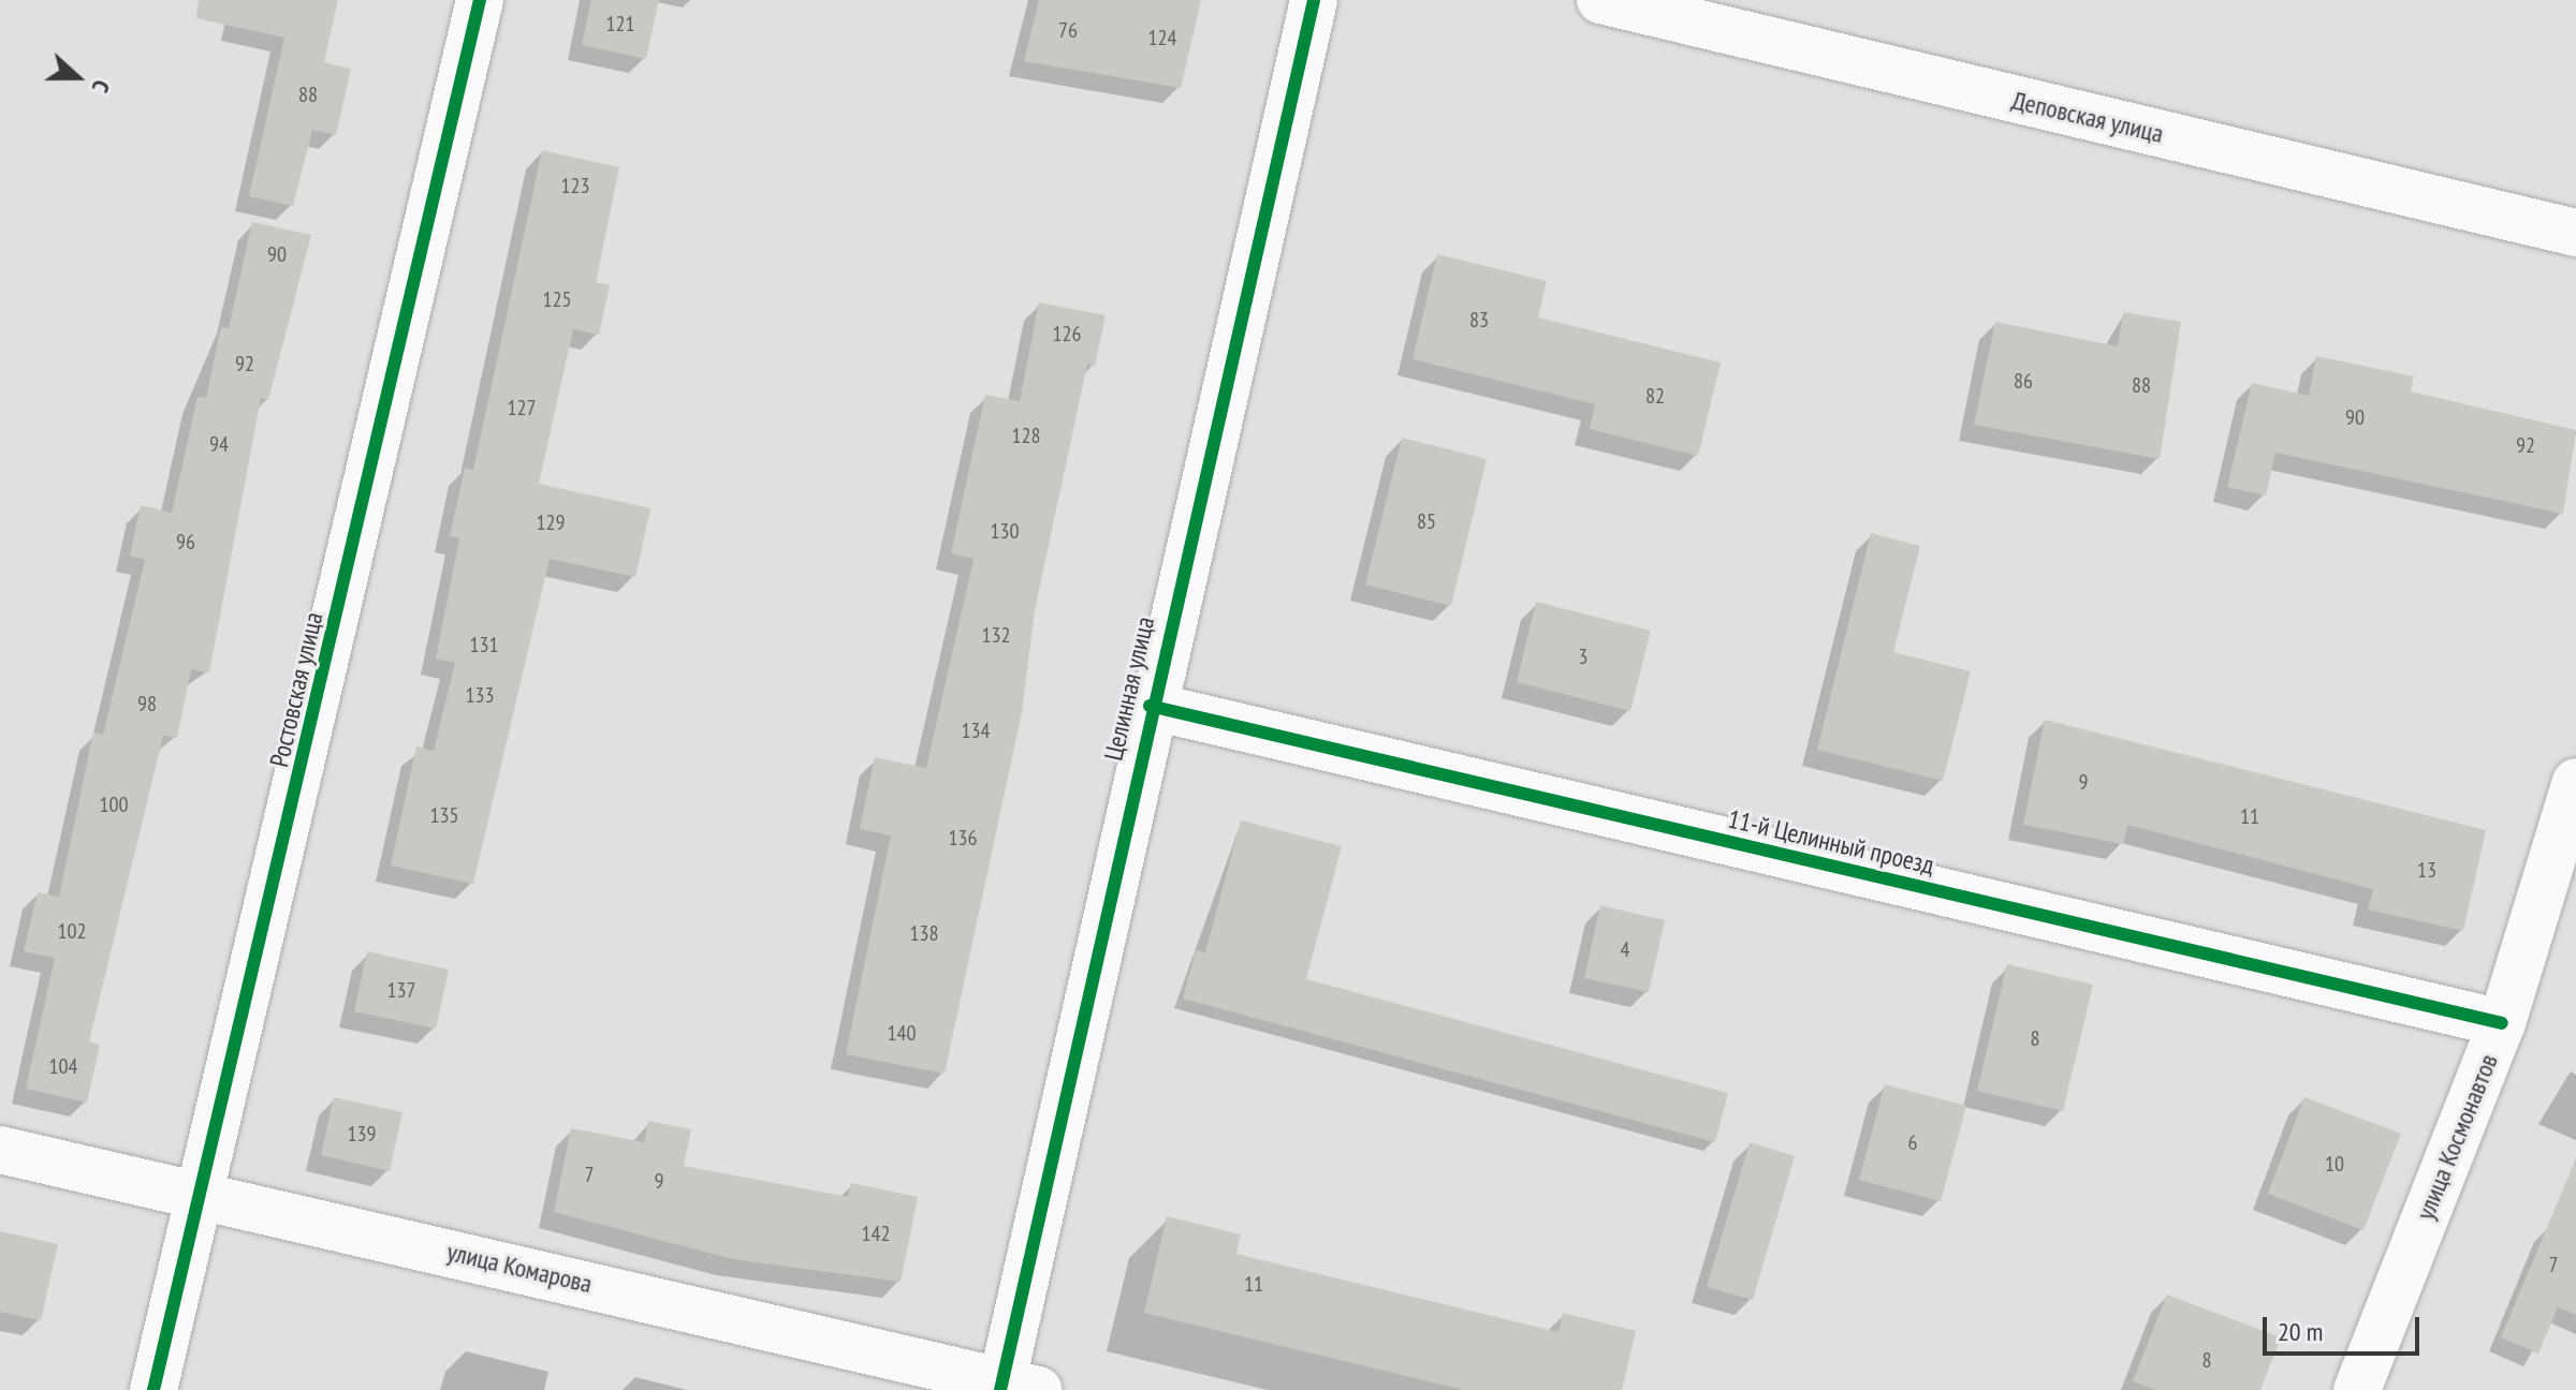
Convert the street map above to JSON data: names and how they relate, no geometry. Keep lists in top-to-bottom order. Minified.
{"streets":{"street":["Деповская улица","Целинная улица","Ростовская улица","11-й Целинный проезд","улица Космонавтов","улица Комарова"]},"crossings":[["Целинная улица","11-й Целинный проезд"],["Целинная улица","улица Комарова"],["Ростовская улица","улица Комарова"],["11-й Целинный проезд","улица Космонавтов"]],"house_numbers":["121","76","124","88","123","90","125","83","126","92","86","88","82","127","90","128","94","92","85","129","130","96","132","131","3","133","98","134","9","100","135","11","136","13","102","138","4","137","140","8","104","139","6","10","7","9","142","7","11","8"],"scale_bar":"20 m","north":"right"}
